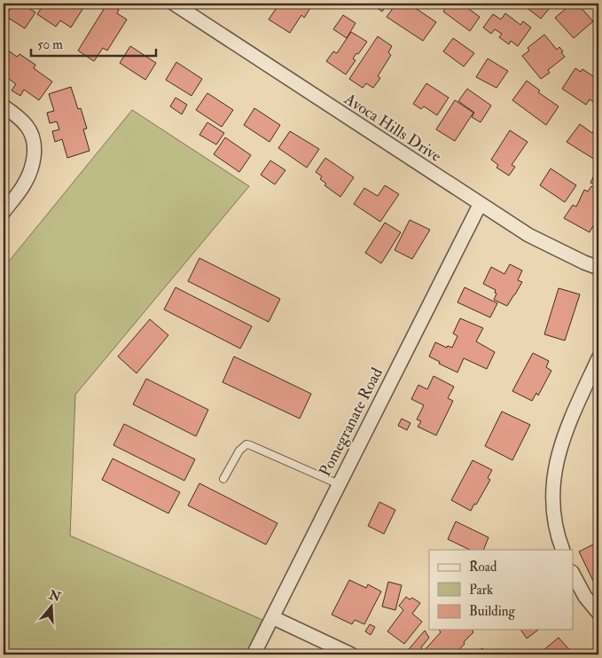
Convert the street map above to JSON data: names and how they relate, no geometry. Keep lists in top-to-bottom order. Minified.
{"streets":{"street":["Avoca Hills Drive","Pomegranate Road"]},"crossings":[["Avoca Hills Drive","Pomegranate Road"]],"legend":["Road","Park","Building"],"scale_bar":"50 m","north":"top"}
